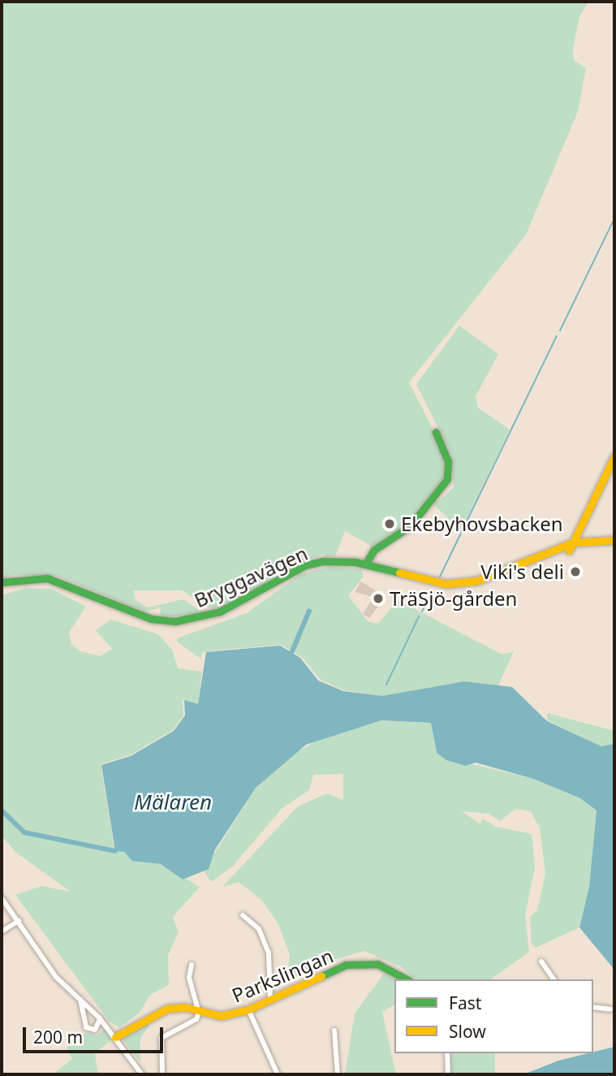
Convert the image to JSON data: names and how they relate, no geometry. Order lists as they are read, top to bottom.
{
  "streets": {
    "main road": ["Bryggavägen", "Parkslingan"]
  },
  "water": ["Mälaren"],
  "places": ["Ekebyhovsbacken", "Viki's deli", "TräSjö-gården"],
  "legend": ["Fast", "Slow"],
  "scale_bar": "200 m"
}
